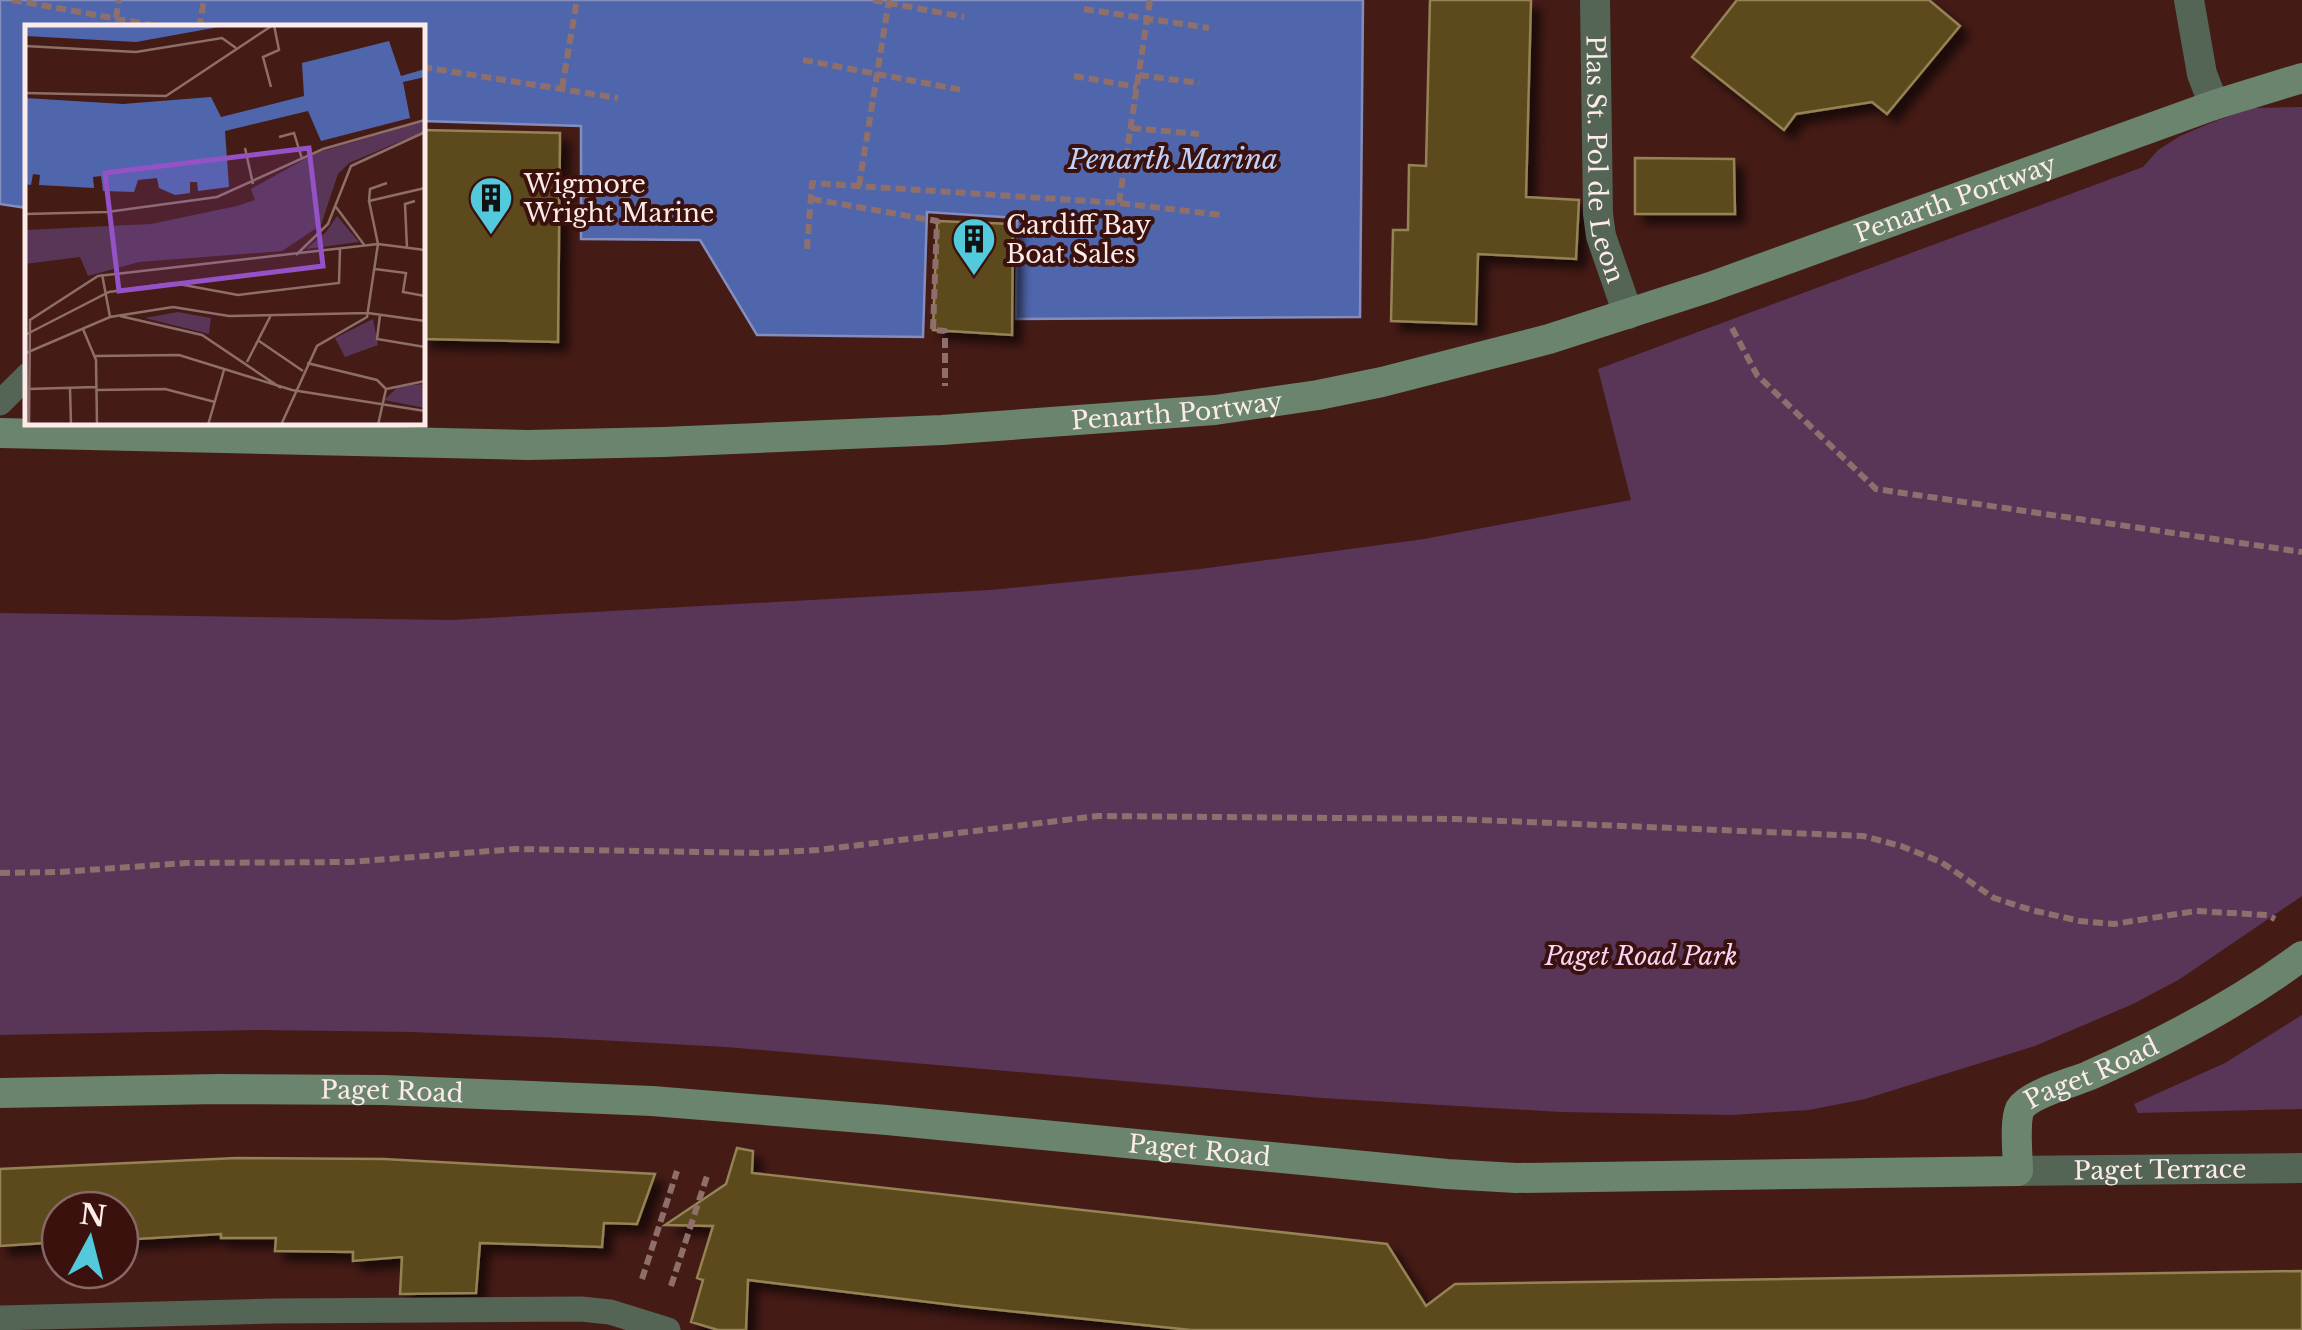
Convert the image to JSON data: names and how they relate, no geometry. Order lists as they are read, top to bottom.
{
  "streets": {
    "street": [
      "Plas St. Pol de Leon",
      "Penarth Portway",
      "Paget Road",
      "Paget Terrace"
    ]
  },
  "crossings": [
    ["Plas St. Pol de Leon", "Penarth Portway"],
    ["Paget Road", "Paget Terrace"]
  ],
  "water": ["Penarth Marina"],
  "parks": ["Paget Road Park"],
  "places": {
    "building": ["Wigmore Wright Marine", "Cardiff Bay Boat Sales"]
  },
  "north": "top"
}
